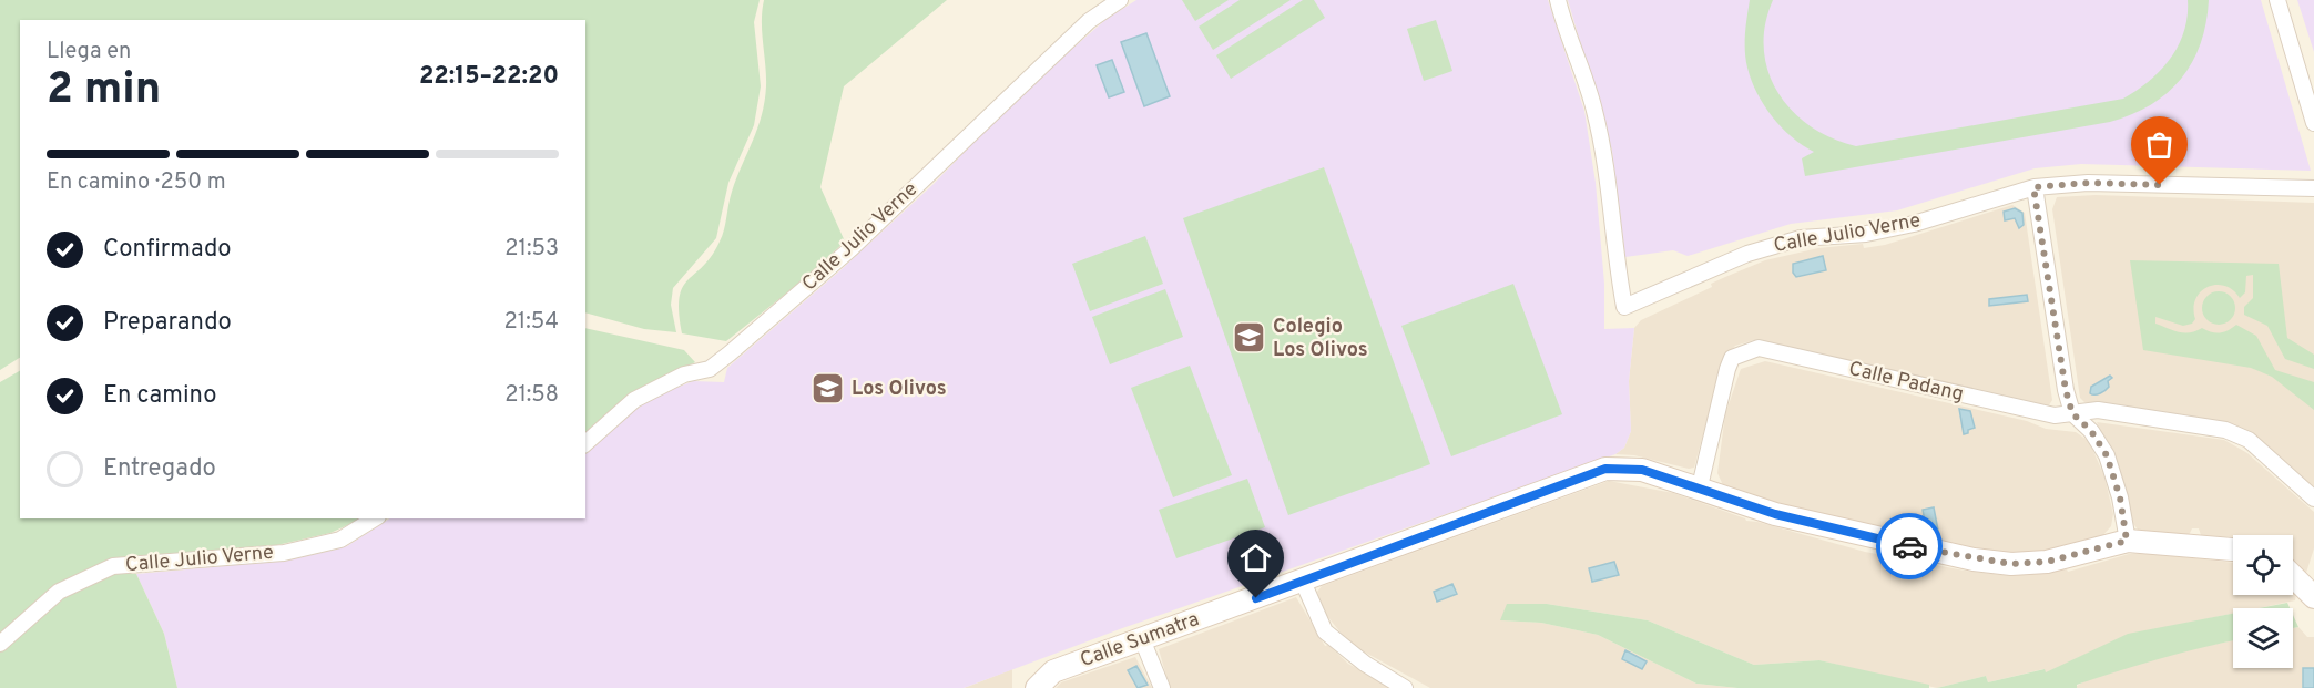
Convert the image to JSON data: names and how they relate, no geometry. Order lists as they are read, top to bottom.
{
  "streets": {
    "street": ["Calle Julio Verne", "Calle Padang", "Calle Sumatra"]
  },
  "crossings": [
    ["Calle Padang", "Calle Sumatra"]
  ],
  "places": {
    "school or university": ["Colegio Los Olivos", "Los Olivos"]
  },
  "page": {
    "heading": ["2 min", "Llega en", "22:15–22:20"],
    "bar": "En camino · 250 m",
    "list": [
      ["Confirmado", "21:53"],
      ["Preparando", "21:54"],
      ["En camino", "21:58"],
      "Entregado"
    ]
  }
}
